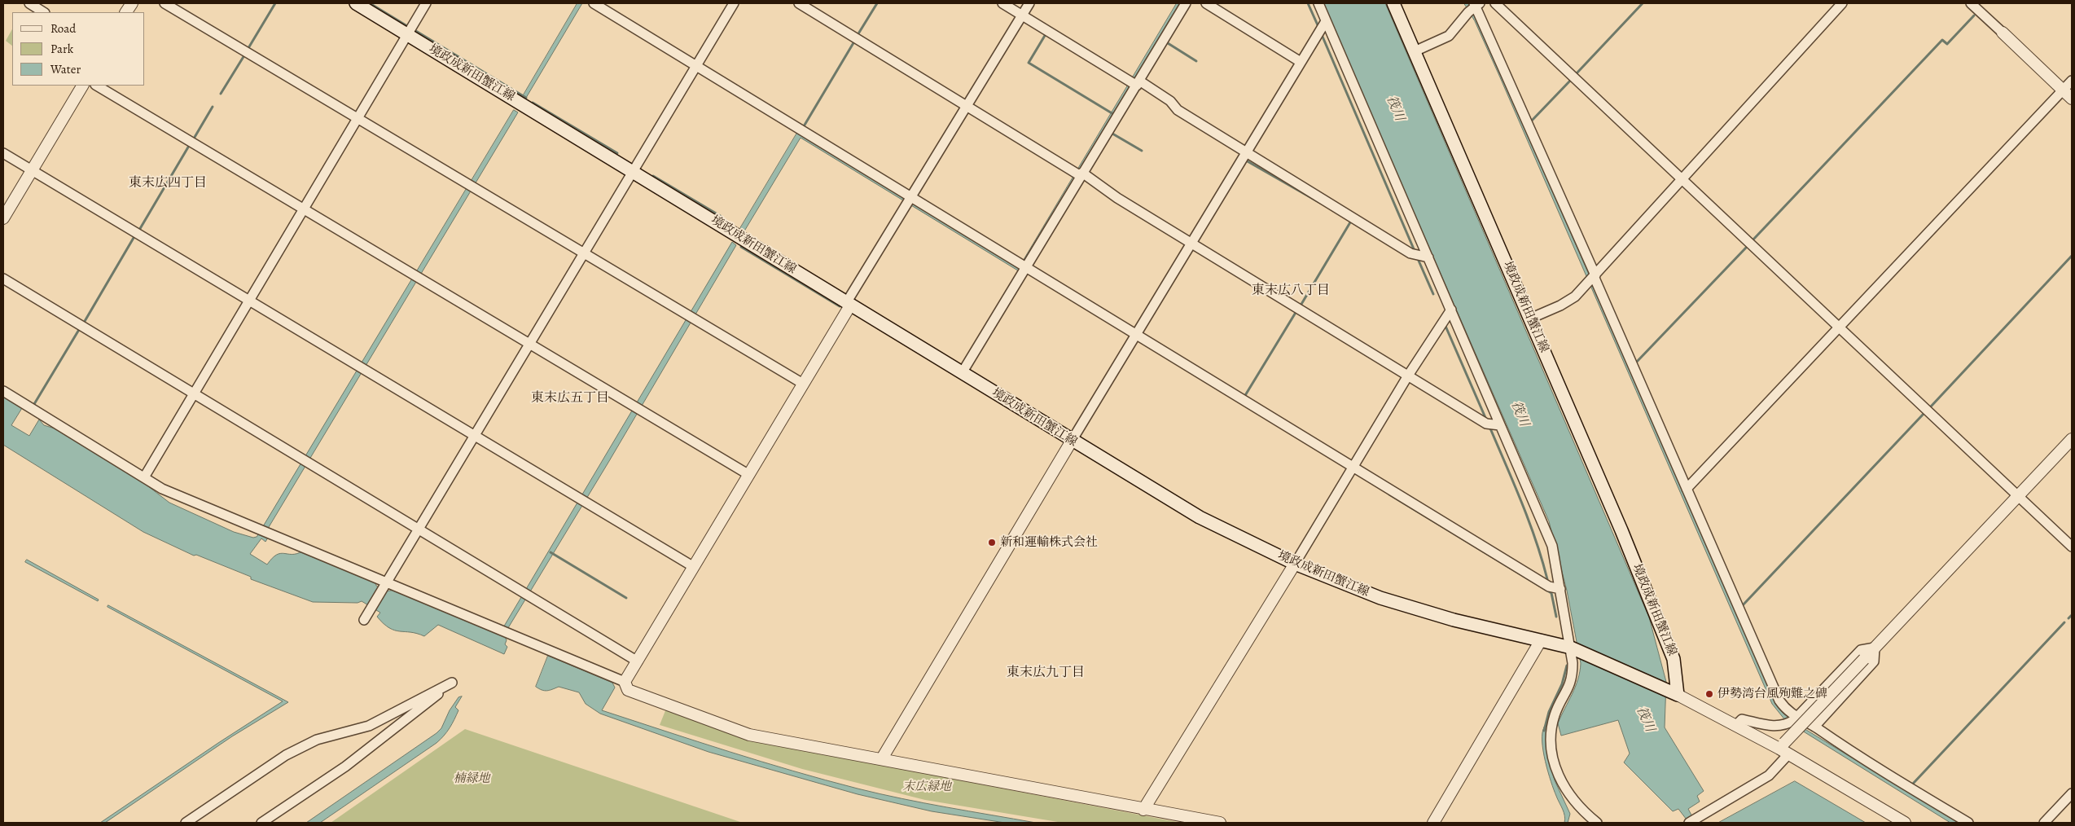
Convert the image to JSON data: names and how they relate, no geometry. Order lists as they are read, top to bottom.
{
  "streets": {
    "main road": ["境政成新田蟹江線"]
  },
  "districts": [
    "東末広四丁目",
    "東末広八丁目",
    "東末広五丁目",
    "東末広九丁目"
  ],
  "water": ["筏川"],
  "parks": ["楠緑地", "末広緑地"],
  "places": ["新和運輸株式会社", "伊勢湾台風殉難之碑"],
  "legend": ["Road", "Park", "Water"]
}
